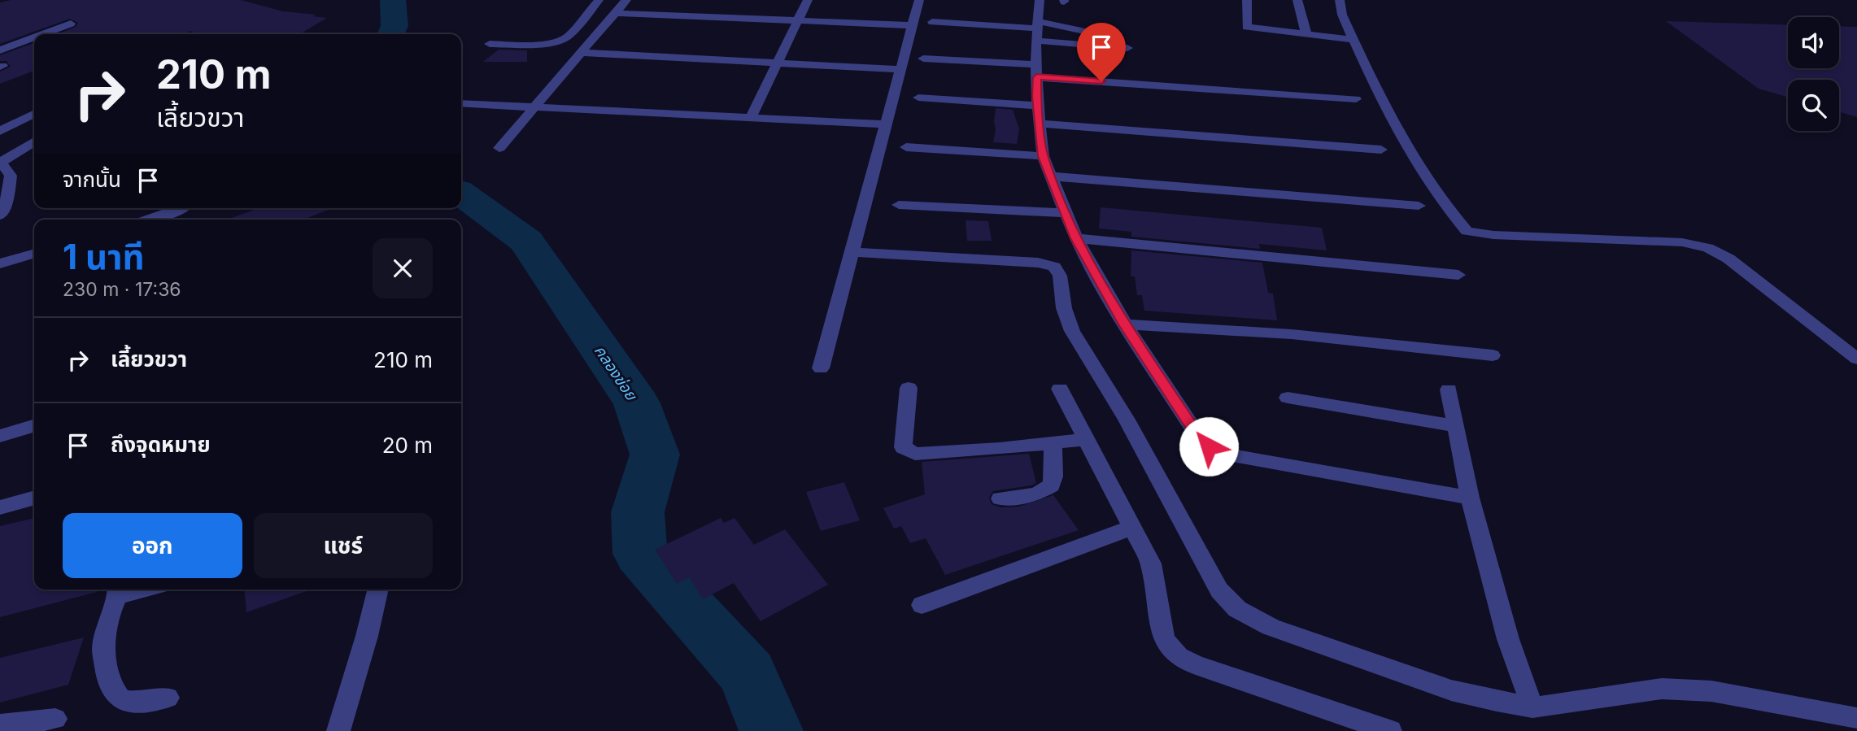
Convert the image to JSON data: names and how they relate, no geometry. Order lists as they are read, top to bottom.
{
  "water": ["คลองข่อย"],
  "page": {
    "turn": ["210 m", "เลี้ยวขวา"],
    "then": "จากนั้น",
    "heading": ["1 นาที", "230 m · 17:36"],
    "list": [
      {
        "name": "เลี้ยวขวา",
        "value": "210 m"
      },
      {
        "name": "ถึงจุดหมาย",
        "value": "20 m"
      }
    ],
    "buttons": ["ออก", "แชร์"]
  }
}
